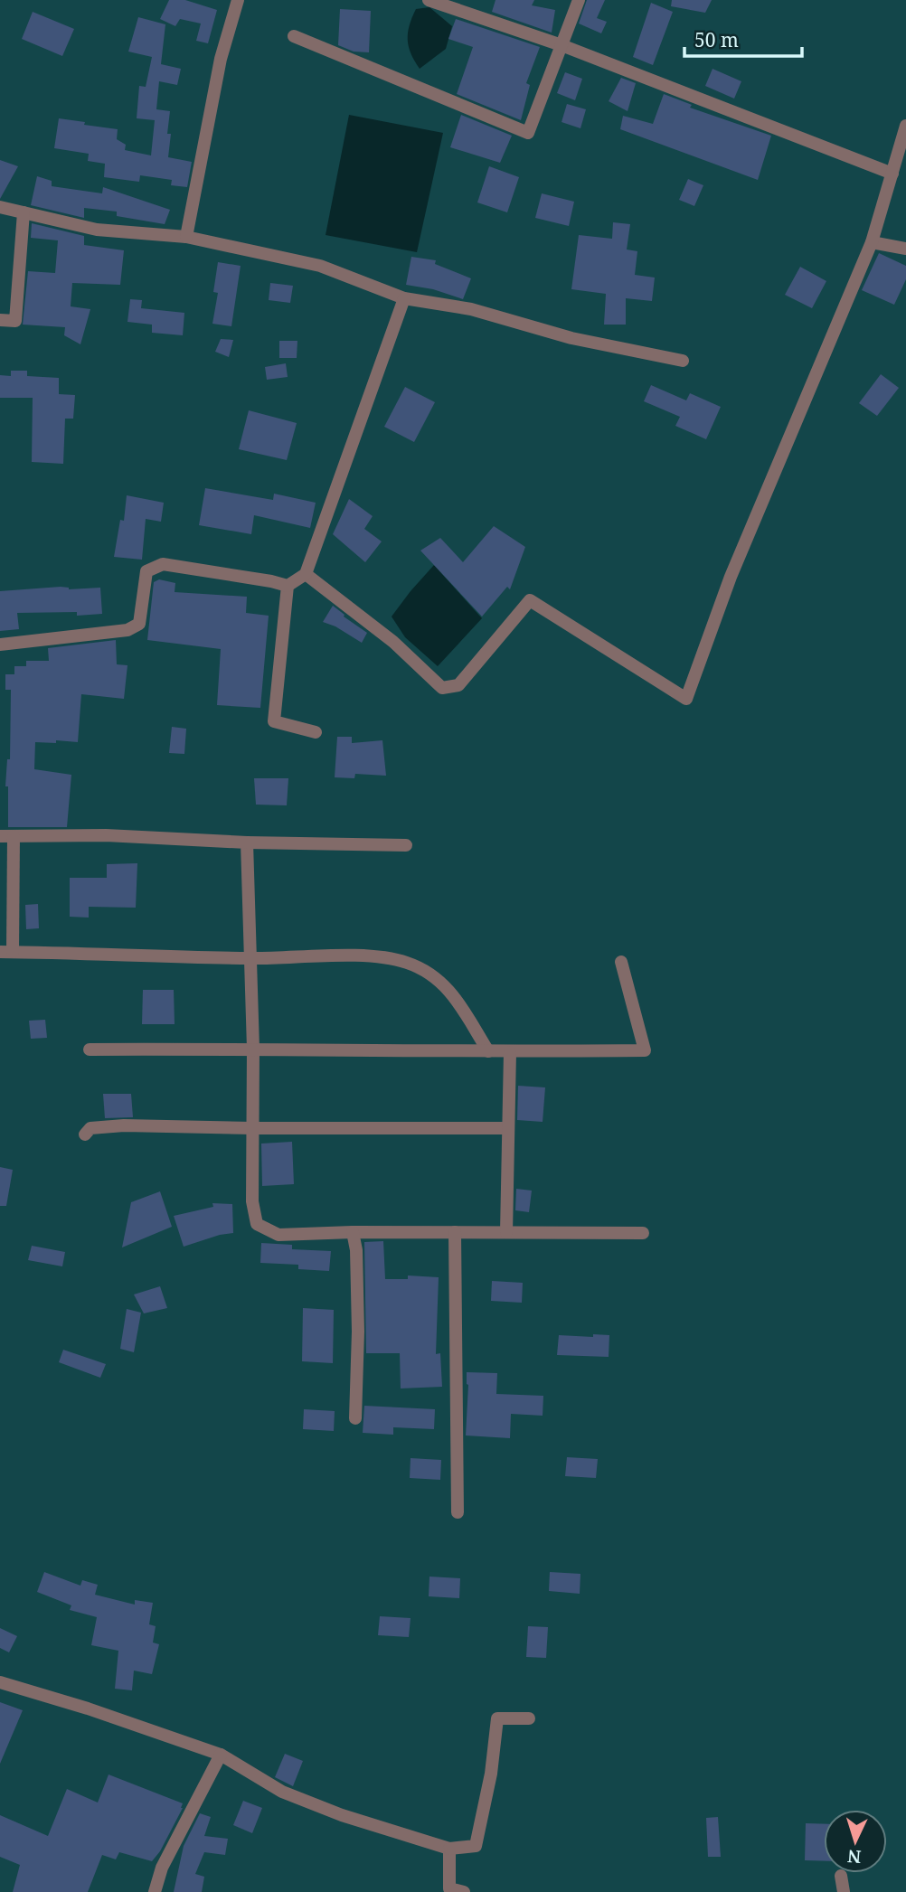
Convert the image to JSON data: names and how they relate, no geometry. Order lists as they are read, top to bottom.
{
  "scale_bar": "50 m",
  "north": "bottom"
}
